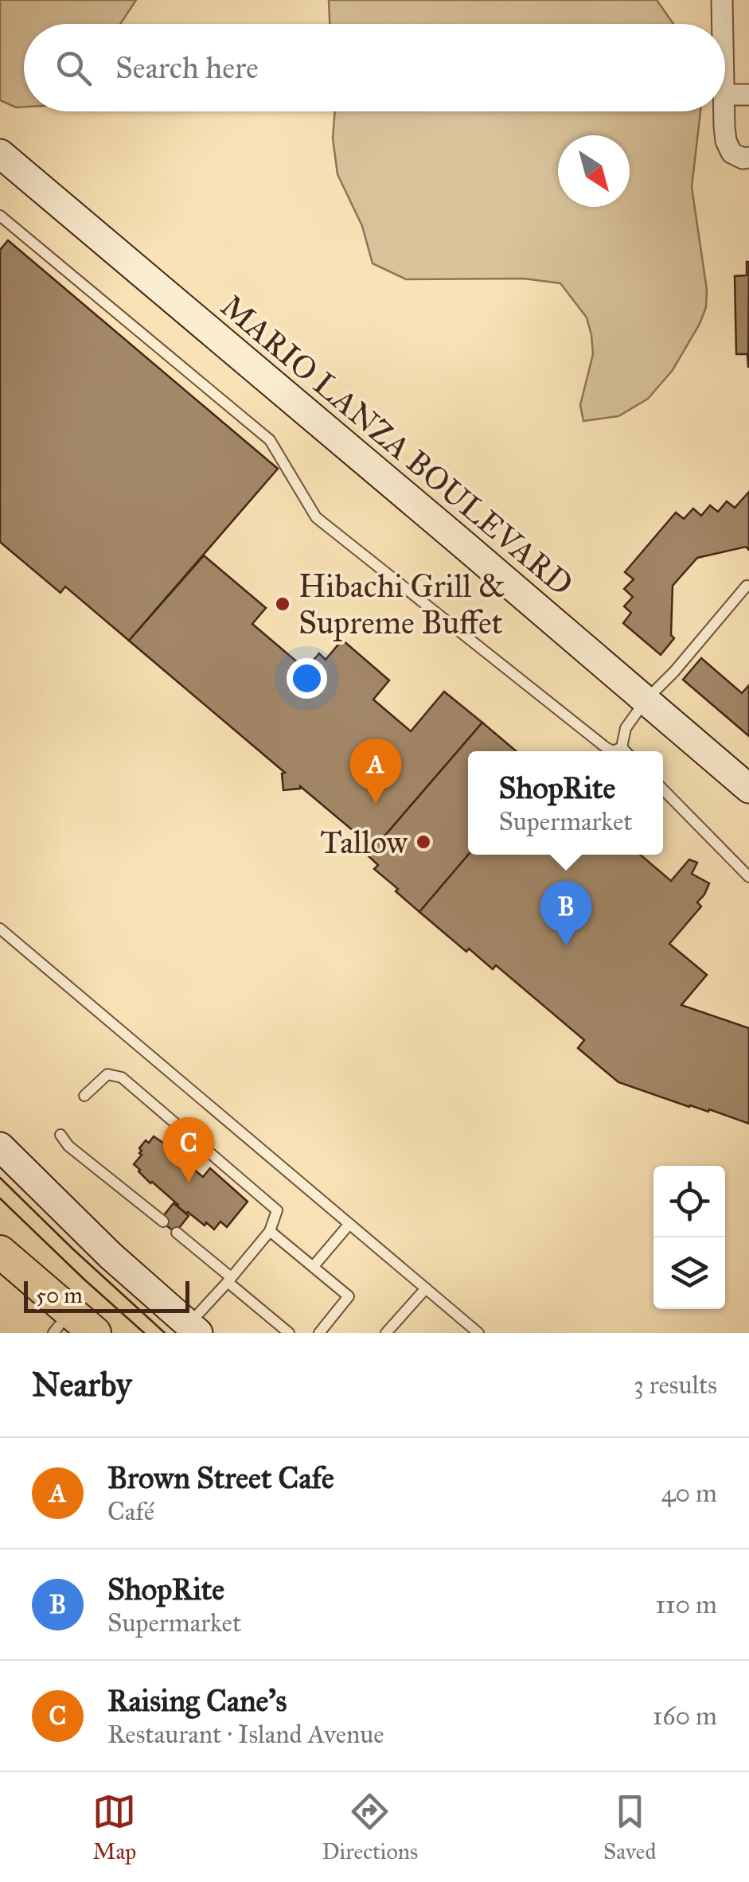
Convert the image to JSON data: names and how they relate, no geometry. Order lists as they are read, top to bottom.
{
  "streets": {
    "street": ["MARIO LANZA BOULEVARD"]
  },
  "places": ["Hibachi Grill & Supreme Buffet", "Tallow"],
  "scale_bar": "50 m",
  "north": "bottom right",
  "page": {
    "search": "Search here",
    "pins": ["A", "B", "C"],
    "popup": ["ShopRite", "Supermarket"],
    "scale": "50 m",
    "heading": ["Nearby", "3 results"],
    "list": [
      {
        "mark": "A",
        "name": "Brown Street Cafe",
        "note": "Café",
        "value": "40 m"
      },
      {
        "mark": "B",
        "name": "ShopRite",
        "note": "Supermarket",
        "value": "110 m"
      },
      {
        "mark": "C",
        "name": "Raising Cane's",
        "note": "Restaurant · Island Avenue",
        "value": "160 m"
      }
    ],
    "nav": ["Map", "Directions", "Saved"]
  }
}
